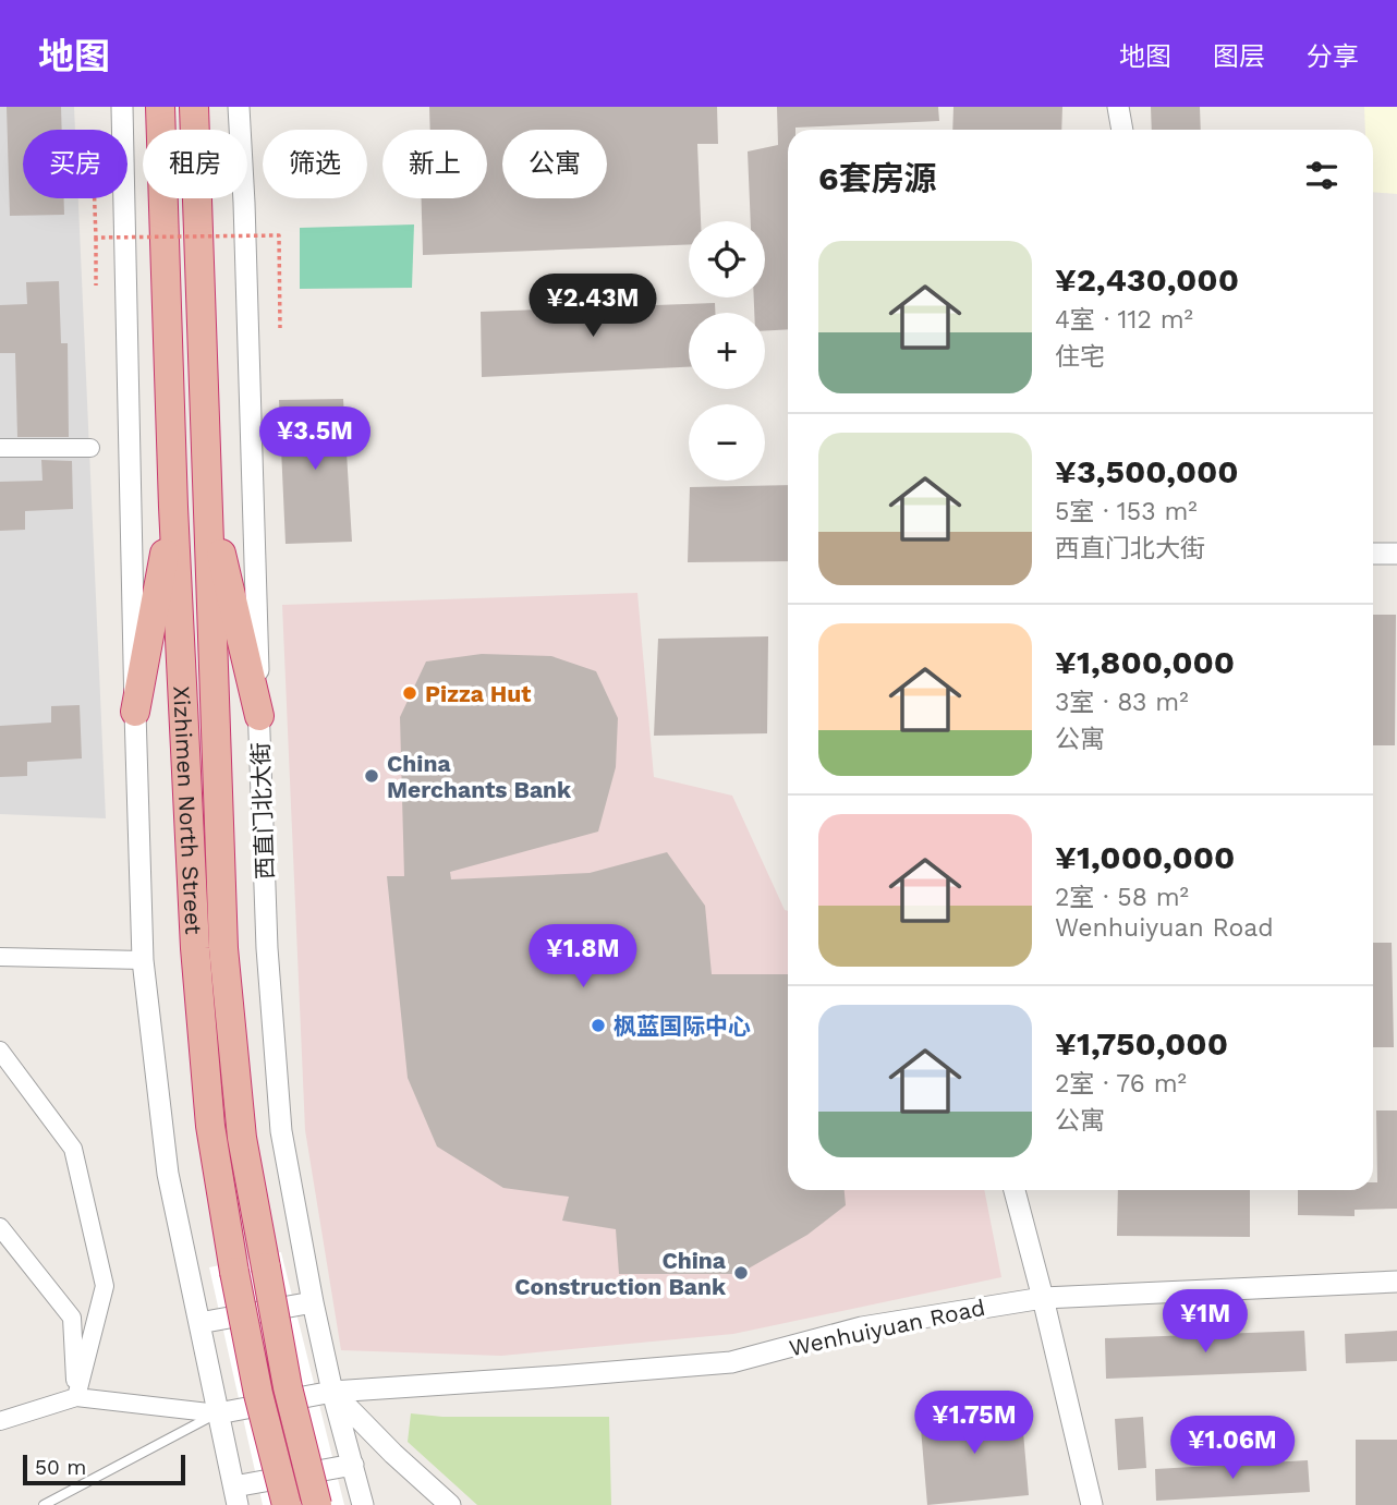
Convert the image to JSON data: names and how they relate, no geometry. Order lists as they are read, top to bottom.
{
  "streets": {
    "highway": ["Xizhimen North Street"],
    "street": ["西直门北大街", "Wenhuiyuan Road"]
  },
  "crossings": [
    ["西直门北大街", "Wenhuiyuan Road"]
  ],
  "places": [
    "Pizza Hut",
    "China Merchants Bank",
    "枫蓝国际中心",
    "China Construction Bank"
  ],
  "scale_bar": "50 m",
  "page": {
    "header": "地图",
    "nav": ["地图", "图层", "分享"],
    "chip": [
      "买房",
      "租房",
      "筛选",
      "新上",
      "公寓"
    ],
    "heading": "6套房源",
    "map_buttons": ["+", "−"],
    "list": [
      {
        "name": "¥2,430,000",
        "note": "4室 · 112 m² · 住宅"
      },
      {
        "name": "¥3,500,000",
        "note": "5室 · 153 m² · 西直门北大街"
      },
      {
        "name": "¥1,800,000",
        "note": "3室 · 83 m² · 公寓"
      },
      {
        "name": "¥1,000,000",
        "note": "2室 · 58 m² · Wenhuiyuan Road"
      },
      {
        "name": "¥1,750,000",
        "note": "2室 · 76 m² · 公寓"
      }
    ],
    "price": [
      "¥2.43M",
      "¥3.5M",
      "¥1.8M",
      "¥1M",
      "¥1.75M",
      "¥1.06M"
    ],
    "scale": "50 m"
  }
}
